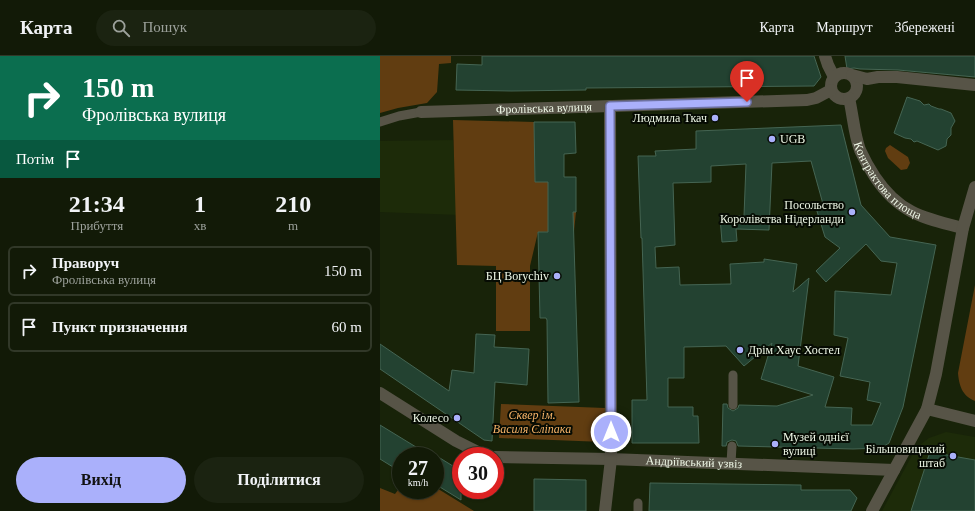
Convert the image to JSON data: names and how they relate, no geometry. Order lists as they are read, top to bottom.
{
  "streets": {
    "street": ["Фролівська вулиця", "Контрактова площа", "Андріївський узвіз"]
  },
  "crossings": [
    ["Фролівська вулиця", "Контрактова площа"]
  ],
  "parks": ["Сквер ім. Василя Сліпака"],
  "places": [
    "Людмила Ткач",
    "UGB",
    "Посольство Королівства Нідерланди",
    "БЦ Borychiv",
    "Дрім Хаус Хостел",
    "Колесо",
    "Музей однієї вулиці",
    "Більшовицький штаб"
  ],
  "page": {
    "header": "Карта",
    "search": "Пошук",
    "nav": ["Карта", "Маршрут", "Збережені"],
    "turn": ["150 m", "Фролівська вулиця"],
    "then": "Потім",
    "eta": [
      "21:34",
      "Прибуття",
      "1",
      "хв",
      "210",
      "m"
    ],
    "list": [
      {
        "name": "Праворуч",
        "note": "Фролівська вулиця",
        "value": "150 m"
      },
      {
        "name": "Пункт призначення",
        "value": "60 m"
      }
    ],
    "speed": "27 km/h",
    "limit": "30",
    "buttons": ["Вихід", "Поділитися"]
  }
}
